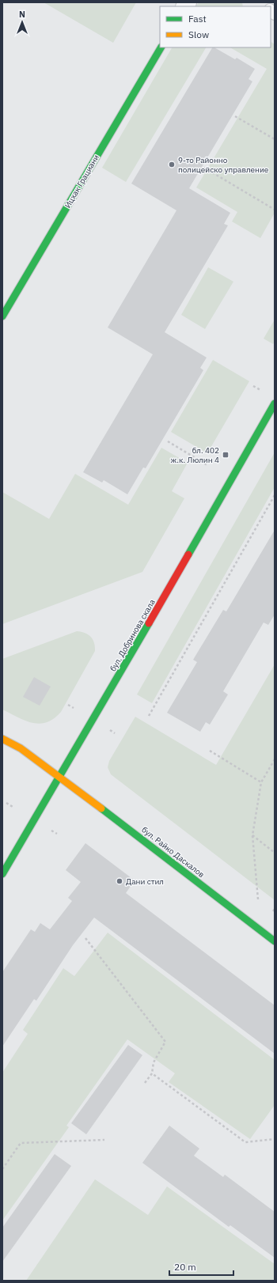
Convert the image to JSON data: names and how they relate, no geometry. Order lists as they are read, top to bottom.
{
  "streets": {
    "street": ["Ицхак Грациани", "бул. Добринова скала", "бул. Райко Даскалов"]
  },
  "crossings": [
    ["бул. Добринова скала", "бул. Райко Даскалов"]
  ],
  "places": {
    "other": ["9-то Районно полицейско управление", "Дани стил"],
    "transit": ["бл. 402 ж.к. Люлин 4"]
  },
  "legend": ["Fast", "Slow"],
  "scale_bar": "20 m",
  "north": "top"
}
